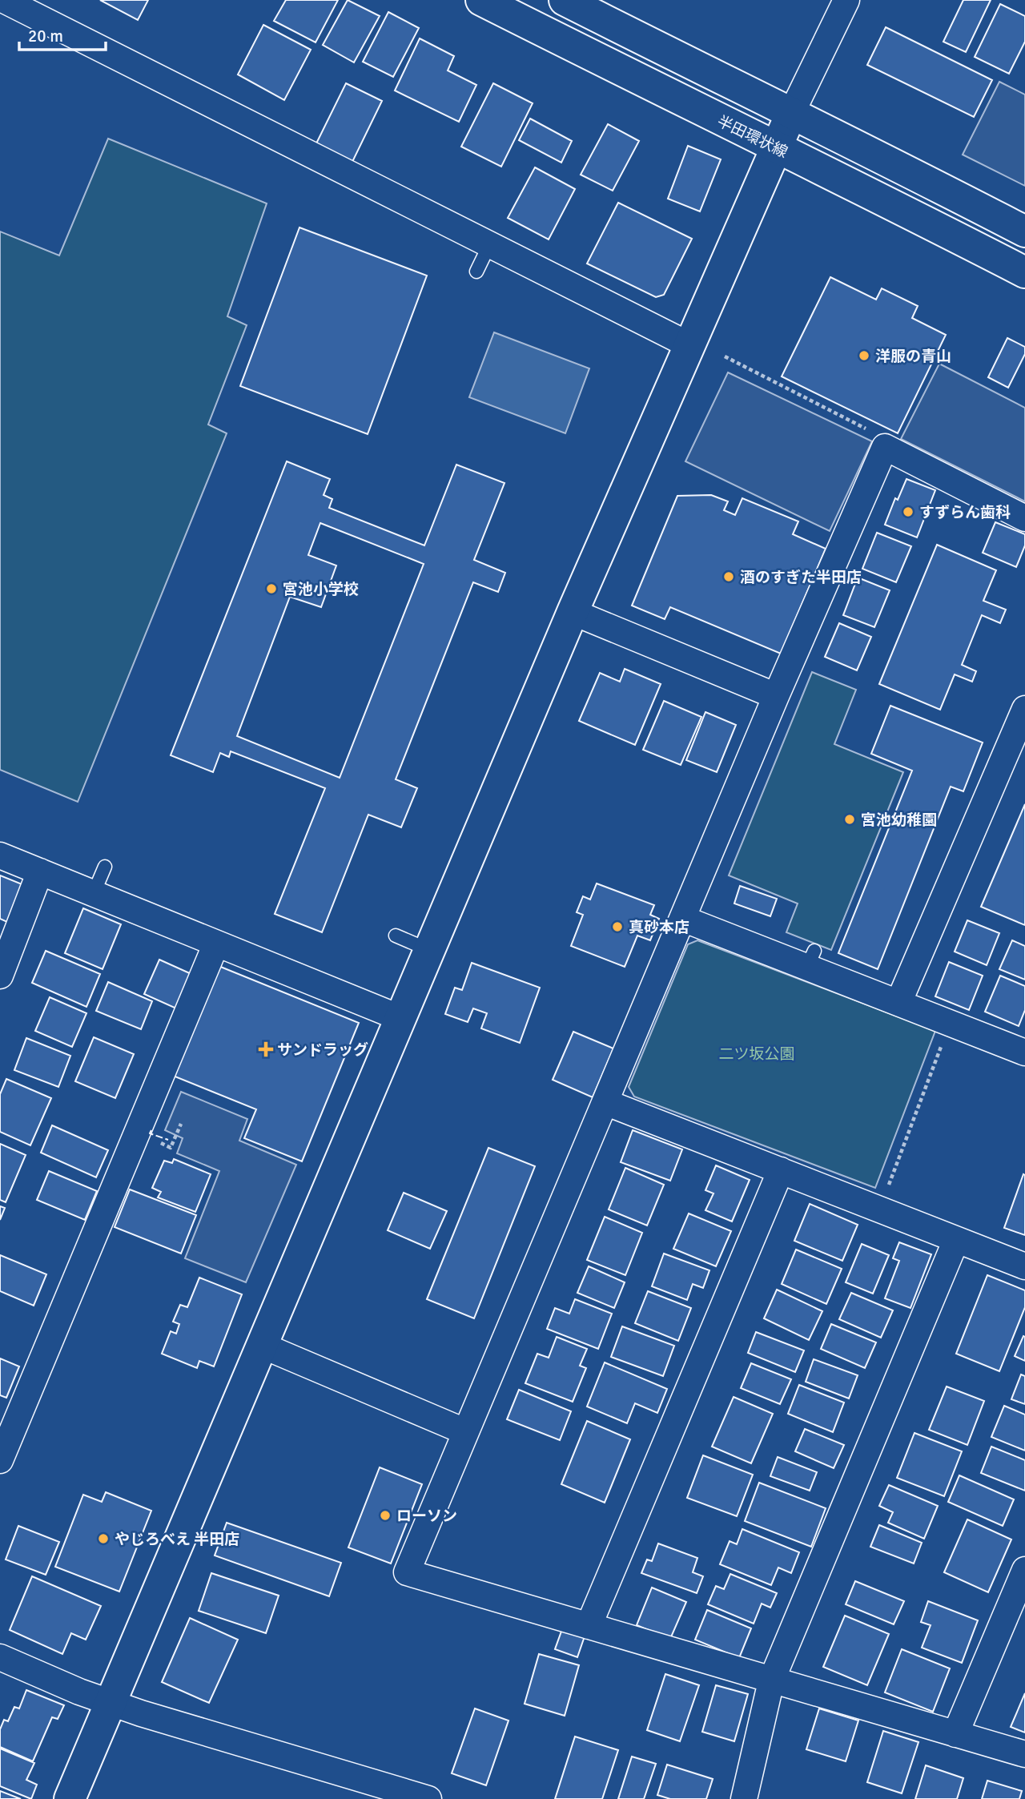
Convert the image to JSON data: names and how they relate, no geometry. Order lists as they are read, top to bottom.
{
  "streets": {
    "street": ["半田環状線"]
  },
  "parks": ["二ツ坂公園"],
  "places": {
    "other": [
      "洋服の青山",
      "すずらん歯科",
      "酒のすぎた半田店",
      "宮池小学校",
      "宮池幼稚園",
      "真砂本店",
      "ローソン",
      "やじろべえ 半田店"
    ],
    "health": ["サンドラッグ"]
  },
  "scale_bar": "20 m"
}
